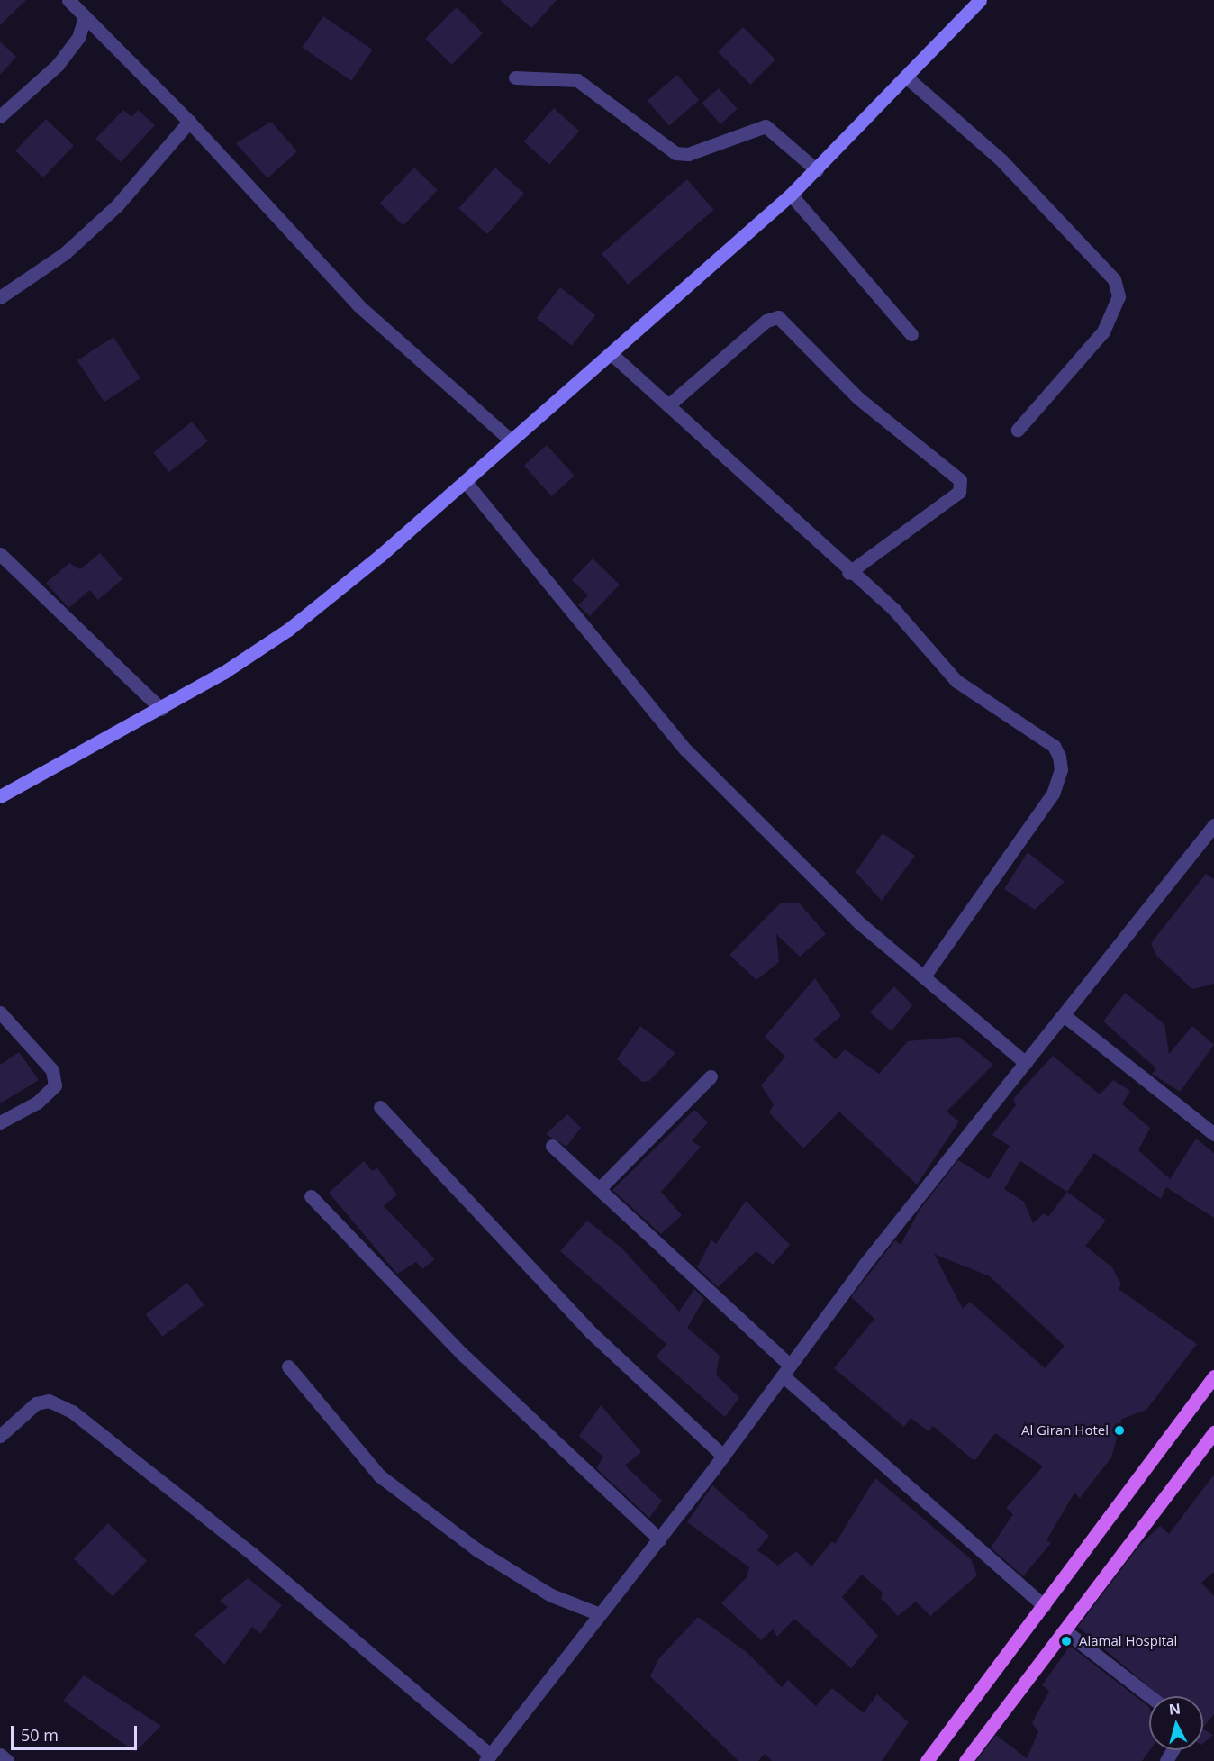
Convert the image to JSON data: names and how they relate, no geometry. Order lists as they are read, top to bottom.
{
  "places": ["Al Giran Hotel", "Alamal Hospital"],
  "scale_bar": "50 m",
  "north": "top"
}
